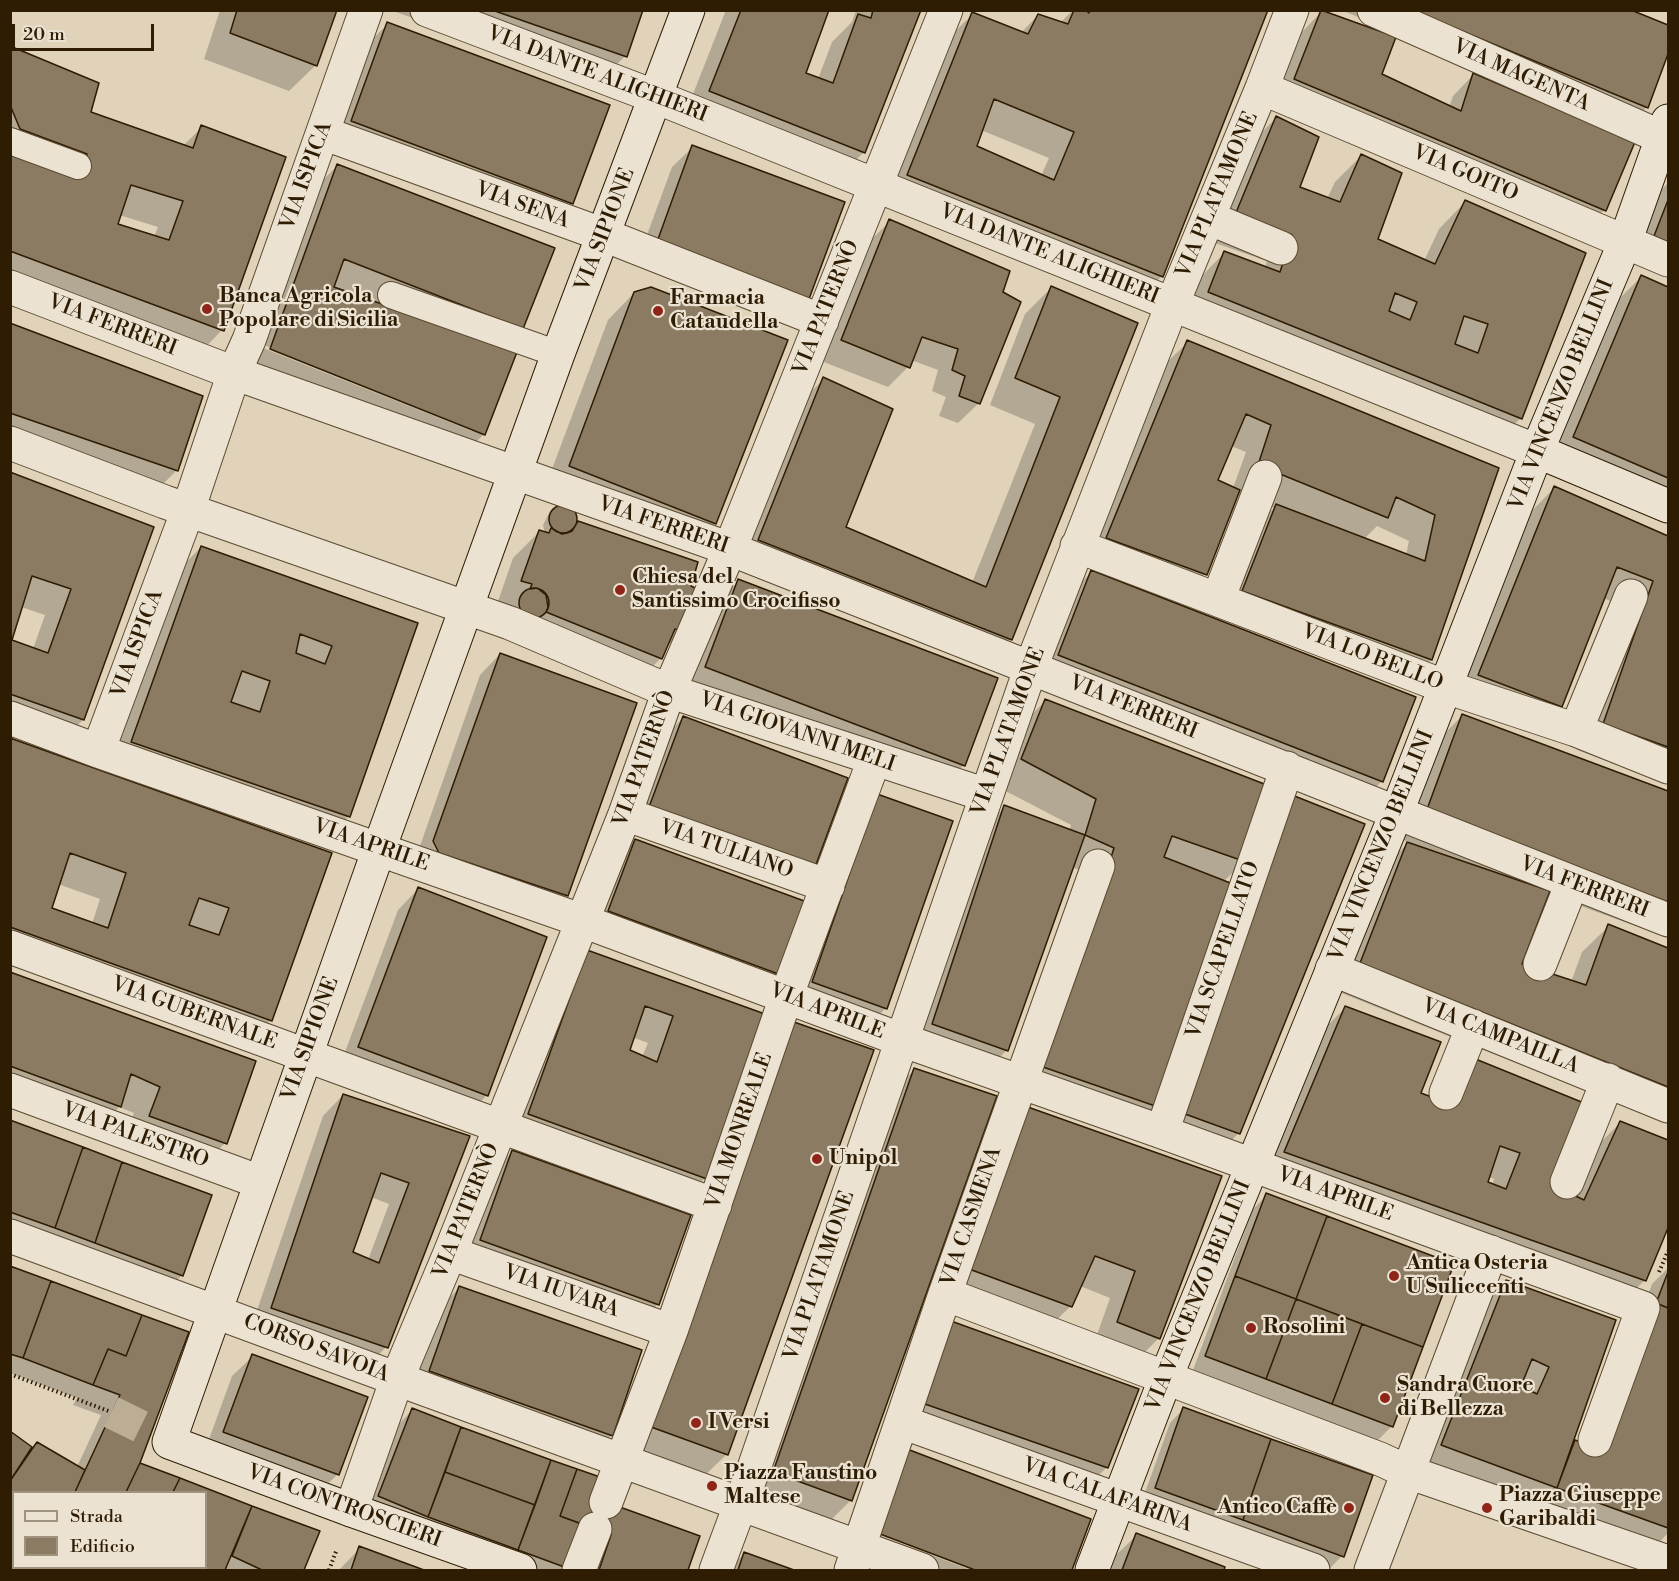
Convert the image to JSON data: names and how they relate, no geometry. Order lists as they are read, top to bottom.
{
  "streets": {
    "street": [
      "VIA DANTE ALIGHIERI",
      "VIA MAGENTA",
      "VIA GOITO",
      "VIA ISPICA",
      "VIA PLATAMONE",
      "VIA SENA",
      "VIA SIPIONE",
      "VIA PATERNÒ",
      "VIA FERRERI",
      "VIA VINCENZO BELLINI",
      "VIA LO BELLO",
      "VIA GIOVANNI MELI",
      "VIA APRILE",
      "VIA TULIANO",
      "VIA SCAPELLATO",
      "VIA GUBERNALE",
      "VIA CAMPAILLA",
      "VIA MONREALE",
      "VIA PALESTRO",
      "VIA CASMENA",
      "VIA IUVARA",
      "CORSO SAVOIA",
      "VIA CALAFARINA",
      "VIA CONTROSCIERI"
    ]
  },
  "crossings": [
    ["VIA DANTE ALIGHIERI", "VIA PLATAMONE"],
    ["VIA DANTE ALIGHIERI", "VIA SIPIONE"],
    ["VIA DANTE ALIGHIERI", "VIA PATERNÒ"],
    ["VIA DANTE ALIGHIERI", "VIA VINCENZO BELLINI"],
    ["VIA MAGENTA", "VIA VINCENZO BELLINI"],
    ["VIA GOITO", "VIA PLATAMONE"],
    ["VIA GOITO", "VIA VINCENZO BELLINI"],
    ["VIA ISPICA", "VIA SENA"],
    ["VIA ISPICA", "VIA FERRERI"],
    ["VIA ISPICA", "VIA GIOVANNI MELI"],
    ["VIA ISPICA", "VIA APRILE"],
    ["VIA PLATAMONE", "VIA FERRERI"],
    ["VIA PLATAMONE", "VIA LO BELLO"],
    ["VIA PLATAMONE", "VIA GIOVANNI MELI"],
    ["VIA PLATAMONE", "VIA APRILE"],
    ["VIA PLATAMONE", "CORSO SAVOIA"],
    ["VIA SENA", "VIA SIPIONE"],
    ["VIA SENA", "VIA PATERNÒ"],
    ["VIA SIPIONE", "VIA FERRERI"],
    ["VIA SIPIONE", "VIA GIOVANNI MELI"],
    ["VIA SIPIONE", "VIA APRILE"],
    ["VIA SIPIONE", "VIA GUBERNALE"],
    ["VIA SIPIONE", "VIA PALESTRO"],
    ["VIA SIPIONE", "CORSO SAVOIA"],
    ["VIA SIPIONE", "VIA CONTROSCIERI"],
    ["VIA PATERNÒ", "VIA FERRERI"],
    ["VIA PATERNÒ", "VIA GIOVANNI MELI"],
    ["VIA PATERNÒ", "VIA APRILE"],
    ["VIA PATERNÒ", "VIA TULIANO"],
    ["VIA PATERNÒ", "VIA GUBERNALE"],
    ["VIA PATERNÒ", "VIA IUVARA"],
    ["VIA PATERNÒ", "CORSO SAVOIA"],
    ["VIA PATERNÒ", "VIA CONTROSCIERI"],
    ["VIA FERRERI", "VIA VINCENZO BELLINI"],
    ["VIA FERRERI", "VIA SCAPELLATO"],
    ["VIA VINCENZO BELLINI", "VIA LO BELLO"],
    ["VIA VINCENZO BELLINI", "VIA APRILE"],
    ["VIA VINCENZO BELLINI", "VIA CAMPAILLA"],
    ["VIA VINCENZO BELLINI", "VIA CALAFARINA"],
    ["VIA GIOVANNI MELI", "VIA MONREALE"],
    ["VIA APRILE", "VIA SCAPELLATO"],
    ["VIA APRILE", "VIA MONREALE"],
    ["VIA APRILE", "VIA CASMENA"],
    ["VIA TULIANO", "VIA MONREALE"],
    ["VIA GUBERNALE", "VIA MONREALE"],
    ["VIA MONREALE", "VIA IUVARA"],
    ["VIA MONREALE", "CORSO SAVOIA"],
    ["VIA CASMENA", "CORSO SAVOIA"],
    ["VIA CASMENA", "VIA CALAFARINA"]
  ],
  "places": [
    "Banca Agricola Popolare di Sicilia",
    "Farmacia Cataudella",
    "Chiesa del Santissimo Crocifisso",
    "Unipol",
    "Antica Osteria U Suliccenti",
    "Rosolini",
    "Sandra Cuore di Bellezza",
    "I Versi",
    "Piazza Faustino Maltese",
    "Antico Caffè",
    "Piazza Giuseppe Garibaldi"
  ],
  "legend": ["Strada", "Edificio"],
  "scale_bar": "20 m"
}
